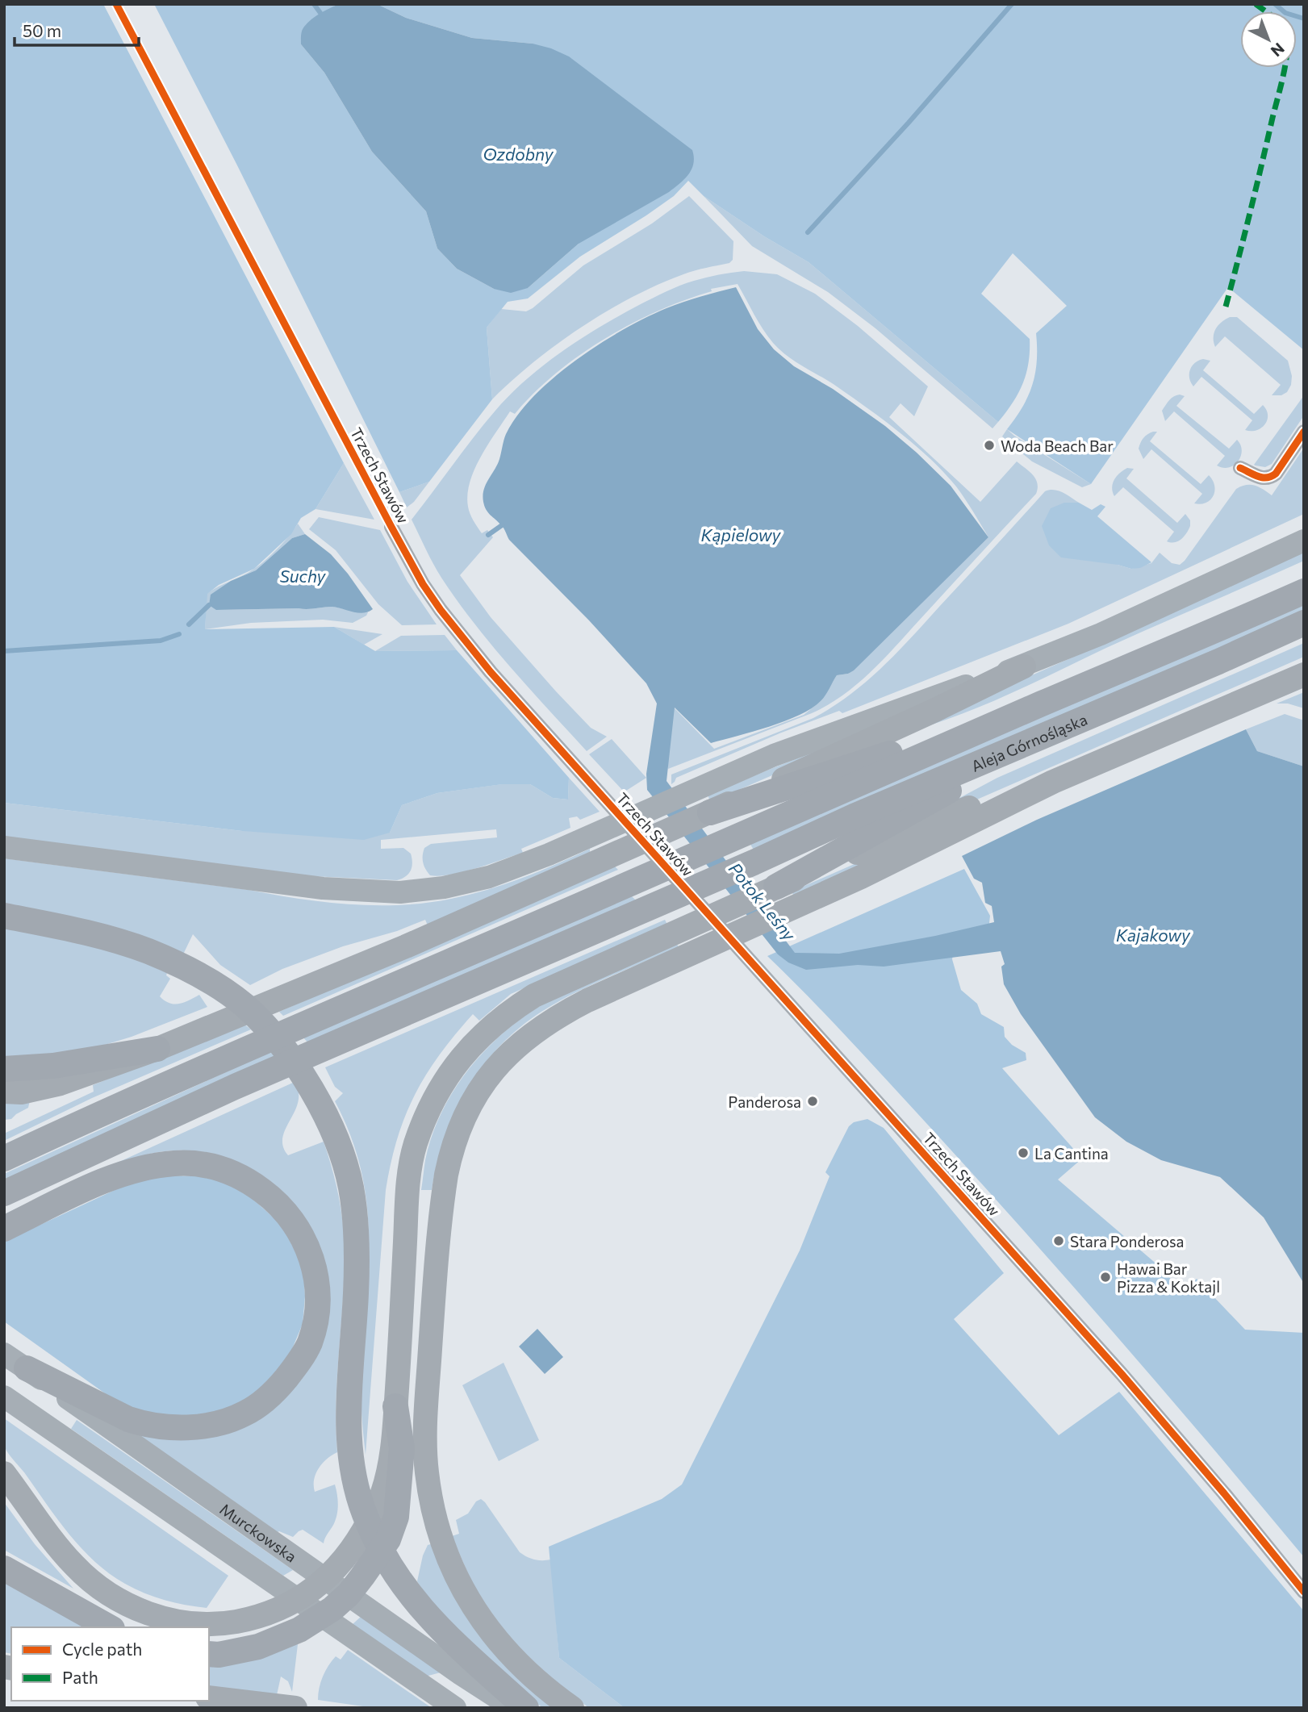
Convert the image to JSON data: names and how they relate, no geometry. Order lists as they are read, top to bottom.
{
  "streets": {
    "highway": ["Aleja Górnośląska"],
    "main road": ["Murckowska"],
    "street": ["Trzech Stawów"]
  },
  "water": [
    "Ozdobny",
    "Kąpielowy",
    "Suchy",
    "Potok Leśny",
    "Kajakowy"
  ],
  "places": [
    "Woda Beach Bar",
    "Panderosa",
    "La Cantina",
    "Stara Ponderosa",
    "Hawai Bar Pizza & Koktajl"
  ],
  "legend": ["Cycle path", "Path"],
  "scale_bar": "50 m",
  "north": "bottom right"
}
